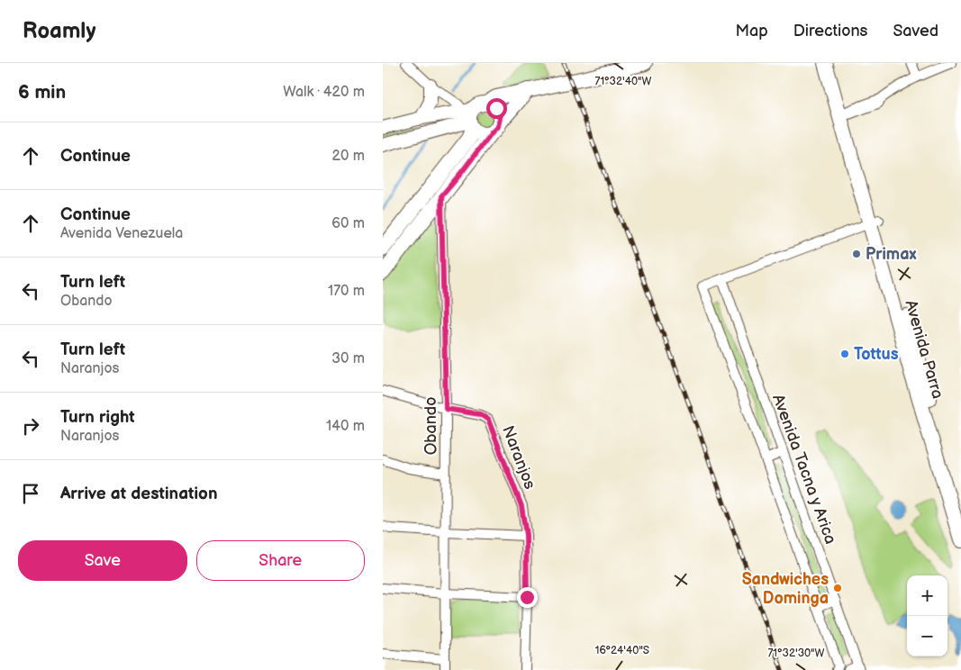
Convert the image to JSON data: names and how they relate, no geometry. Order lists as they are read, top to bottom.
{
  "streets": {
    "main road": ["Avenida Parra"],
    "street": ["Obando", "Naranjos", "Avenida Tacna y Arica"]
  },
  "crossings": [
    ["Obando", "Naranjos"]
  ],
  "places": ["Primax", "Tottus", "Sandwiches Dominga"],
  "page": {
    "header": "Roamly",
    "nav": ["Map", "Directions", "Saved"],
    "heading": ["6 min", "Walk · 420 m"],
    "list": [
      ["Continue", "20 m"],
      ["Continue", "Avenida Venezuela", "60 m"],
      ["Turn left", "Obando", "170 m"],
      ["Turn left", "Naranjos", "30 m"],
      ["Turn right", "Naranjos", "140 m"],
      "Arrive at destination"
    ],
    "buttons": ["Save", "Share"],
    "map_buttons": ["+", "−"]
  },
  "coordinates": ["71°32'40\"W", "16°24'40\"S", "71°32'30\"W"]
}
